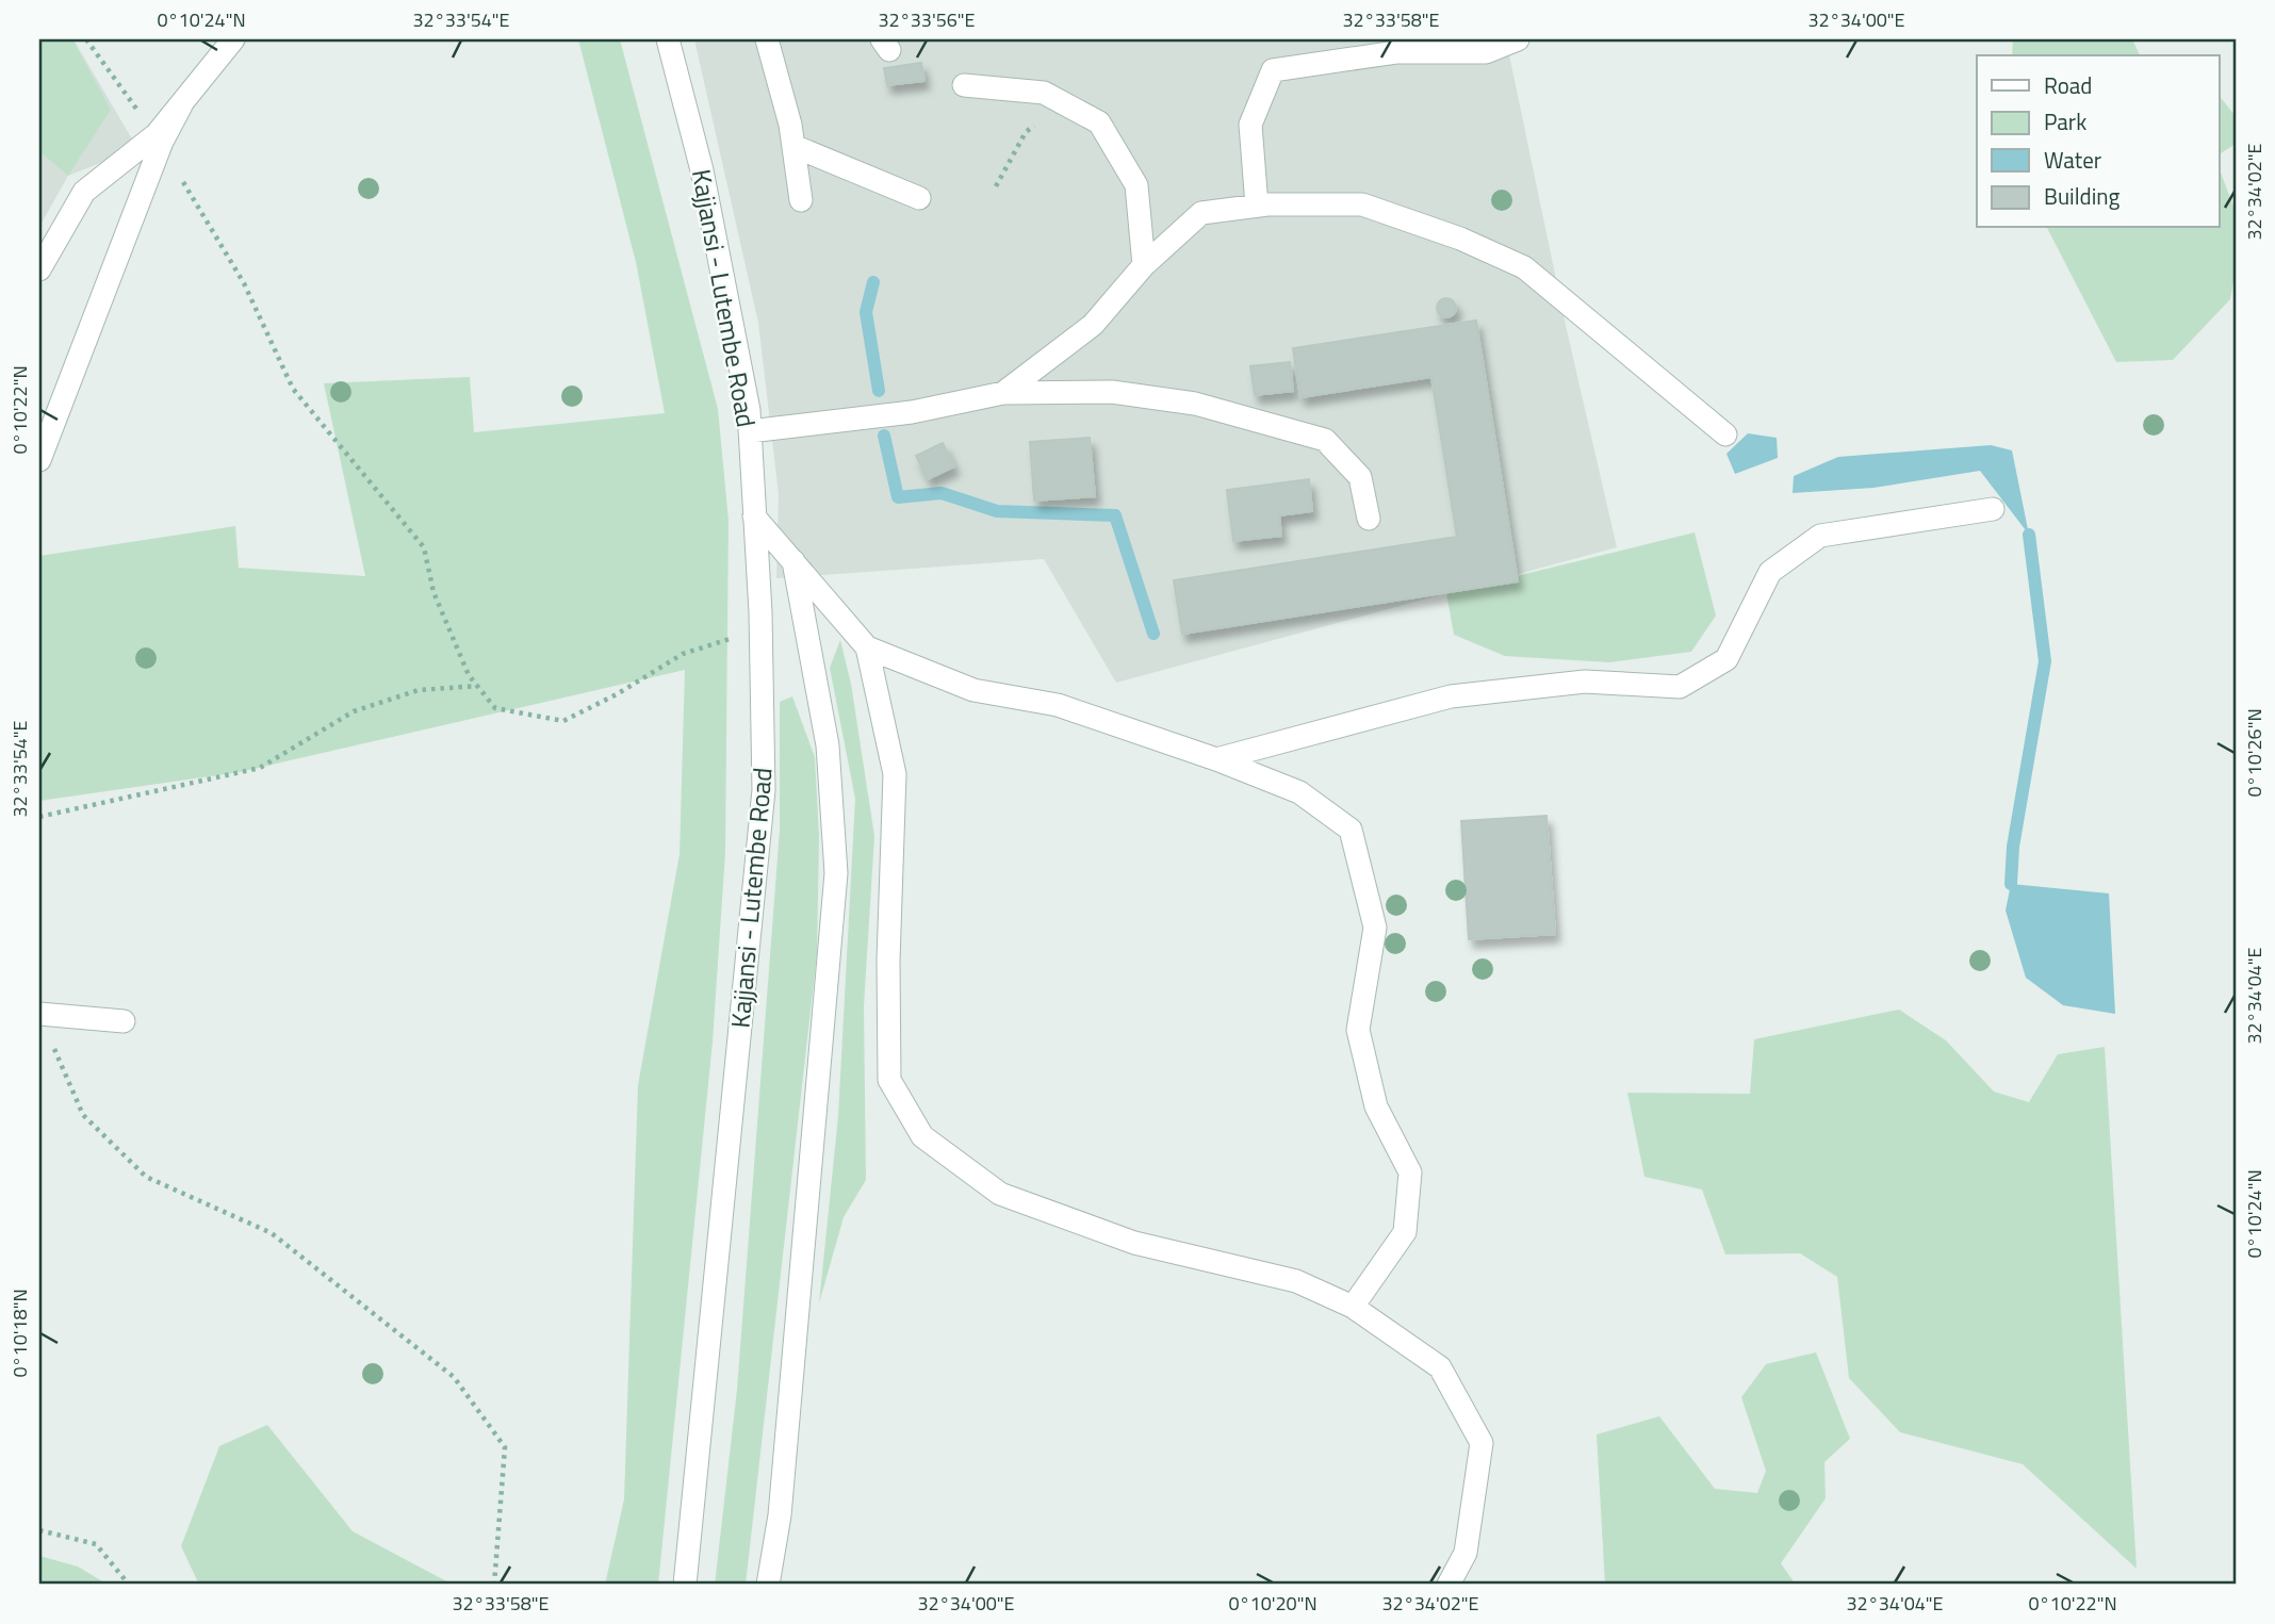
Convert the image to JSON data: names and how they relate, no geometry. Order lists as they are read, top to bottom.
{
  "streets": {
    "street": ["Kajjansi - Lutembe Road"]
  },
  "legend": [
    "Road",
    "Park",
    "Water",
    "Building"
  ],
  "coordinates": [
    "0°10'24\"N",
    "32°33'54\"E",
    "32°33'56\"E",
    "32°33'58\"E",
    "32°34'00\"E",
    "32°34'02\"E",
    "0°10'22\"N",
    "0°10'26\"N",
    "32°34'04\"E",
    "0°10'18\"N",
    "0°10'20\"N"
  ]
}
